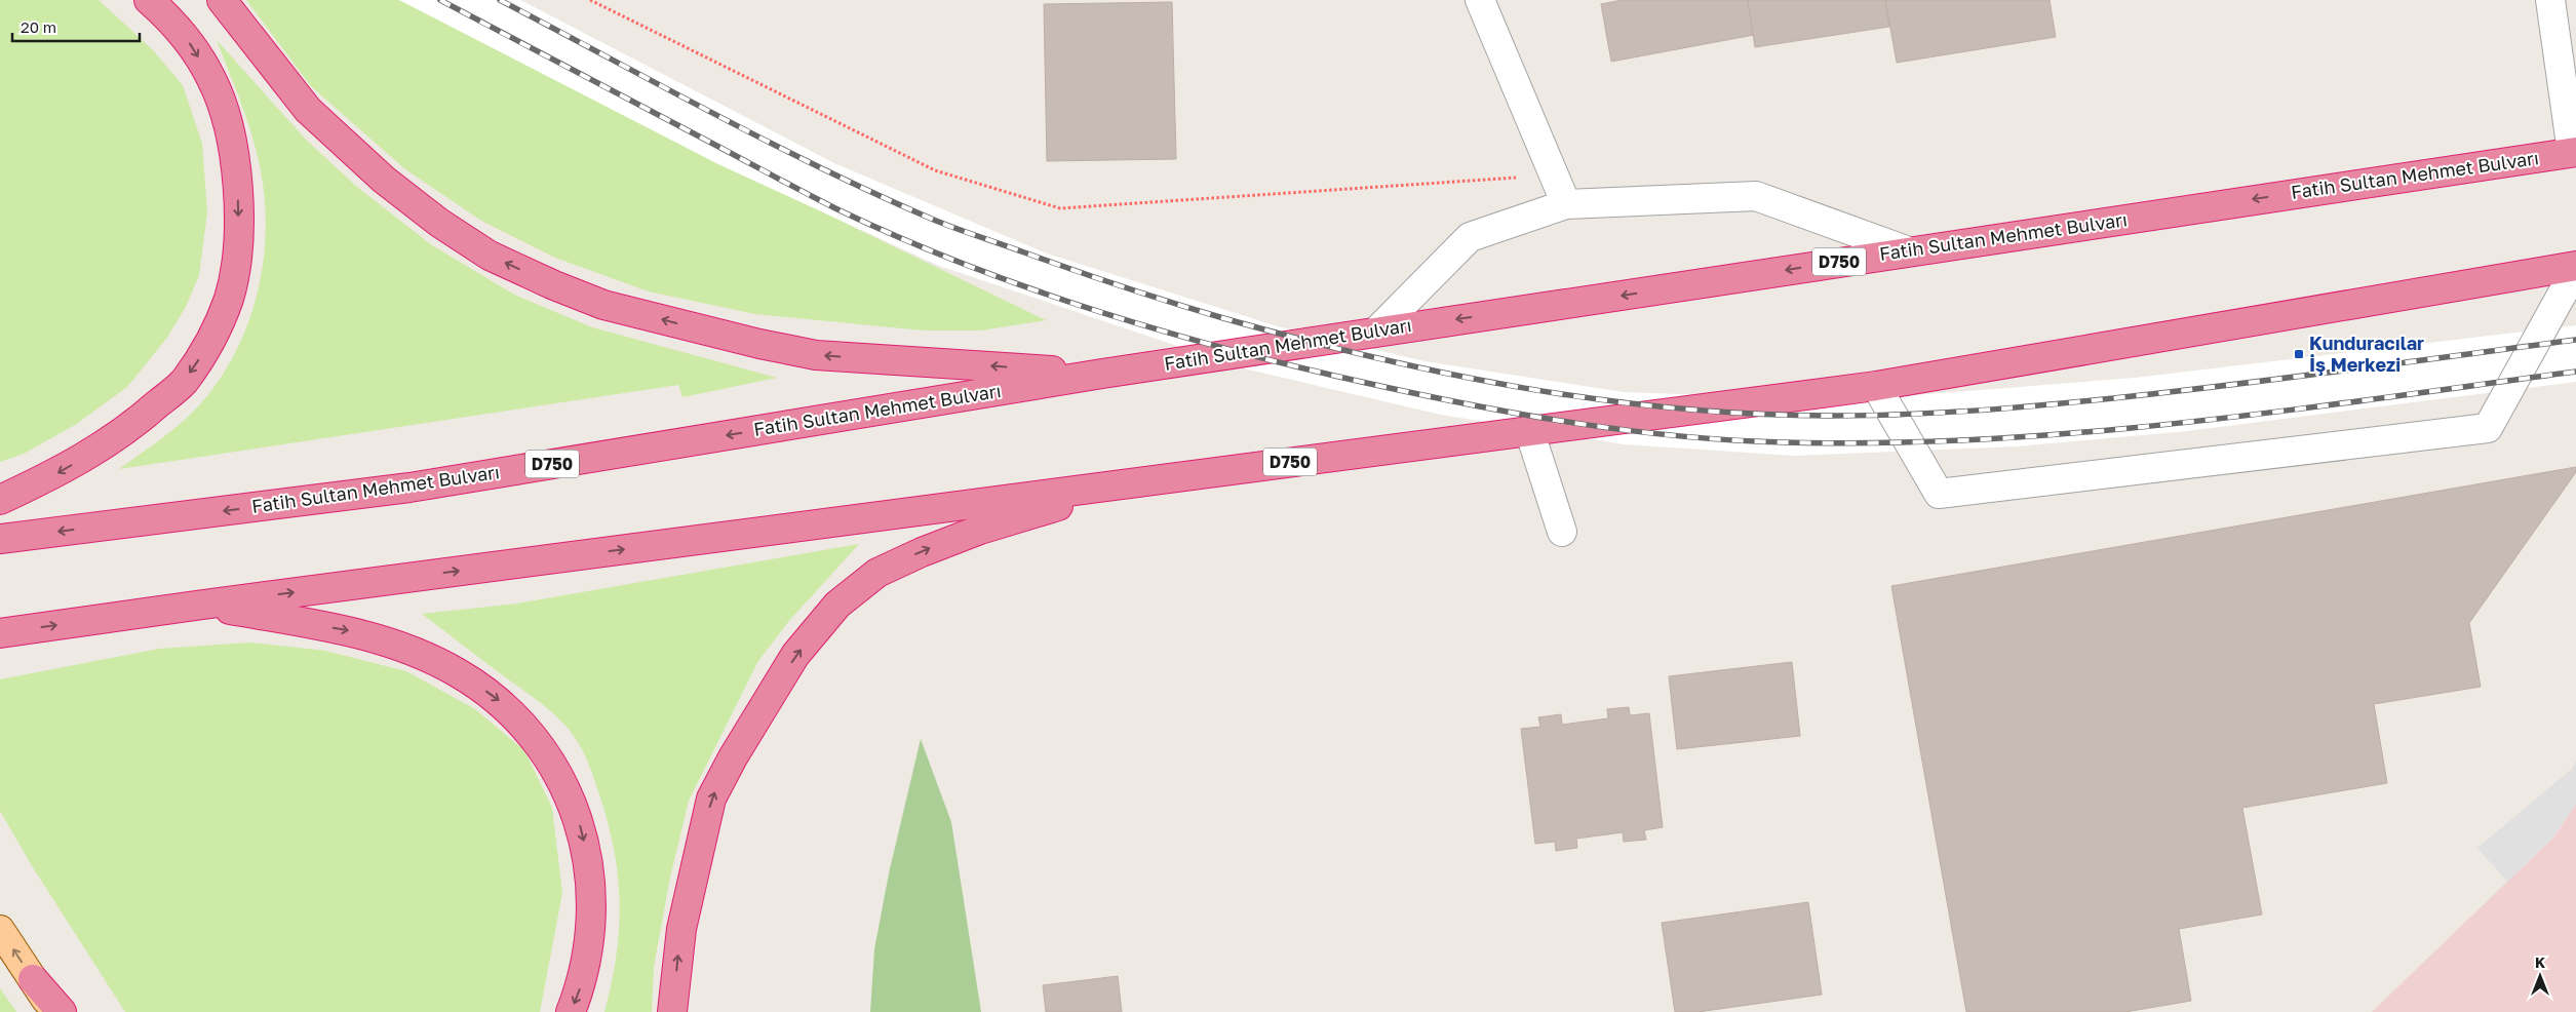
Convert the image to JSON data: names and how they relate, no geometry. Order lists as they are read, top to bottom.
{
  "streets": {
    "highway": ["Fatih Sultan Mehmet Bulvarı", "D750"]
  },
  "places": {
    "transit": ["Kunduracılar İş Merkezi"]
  },
  "scale_bar": "20 m",
  "north": "top"
}
